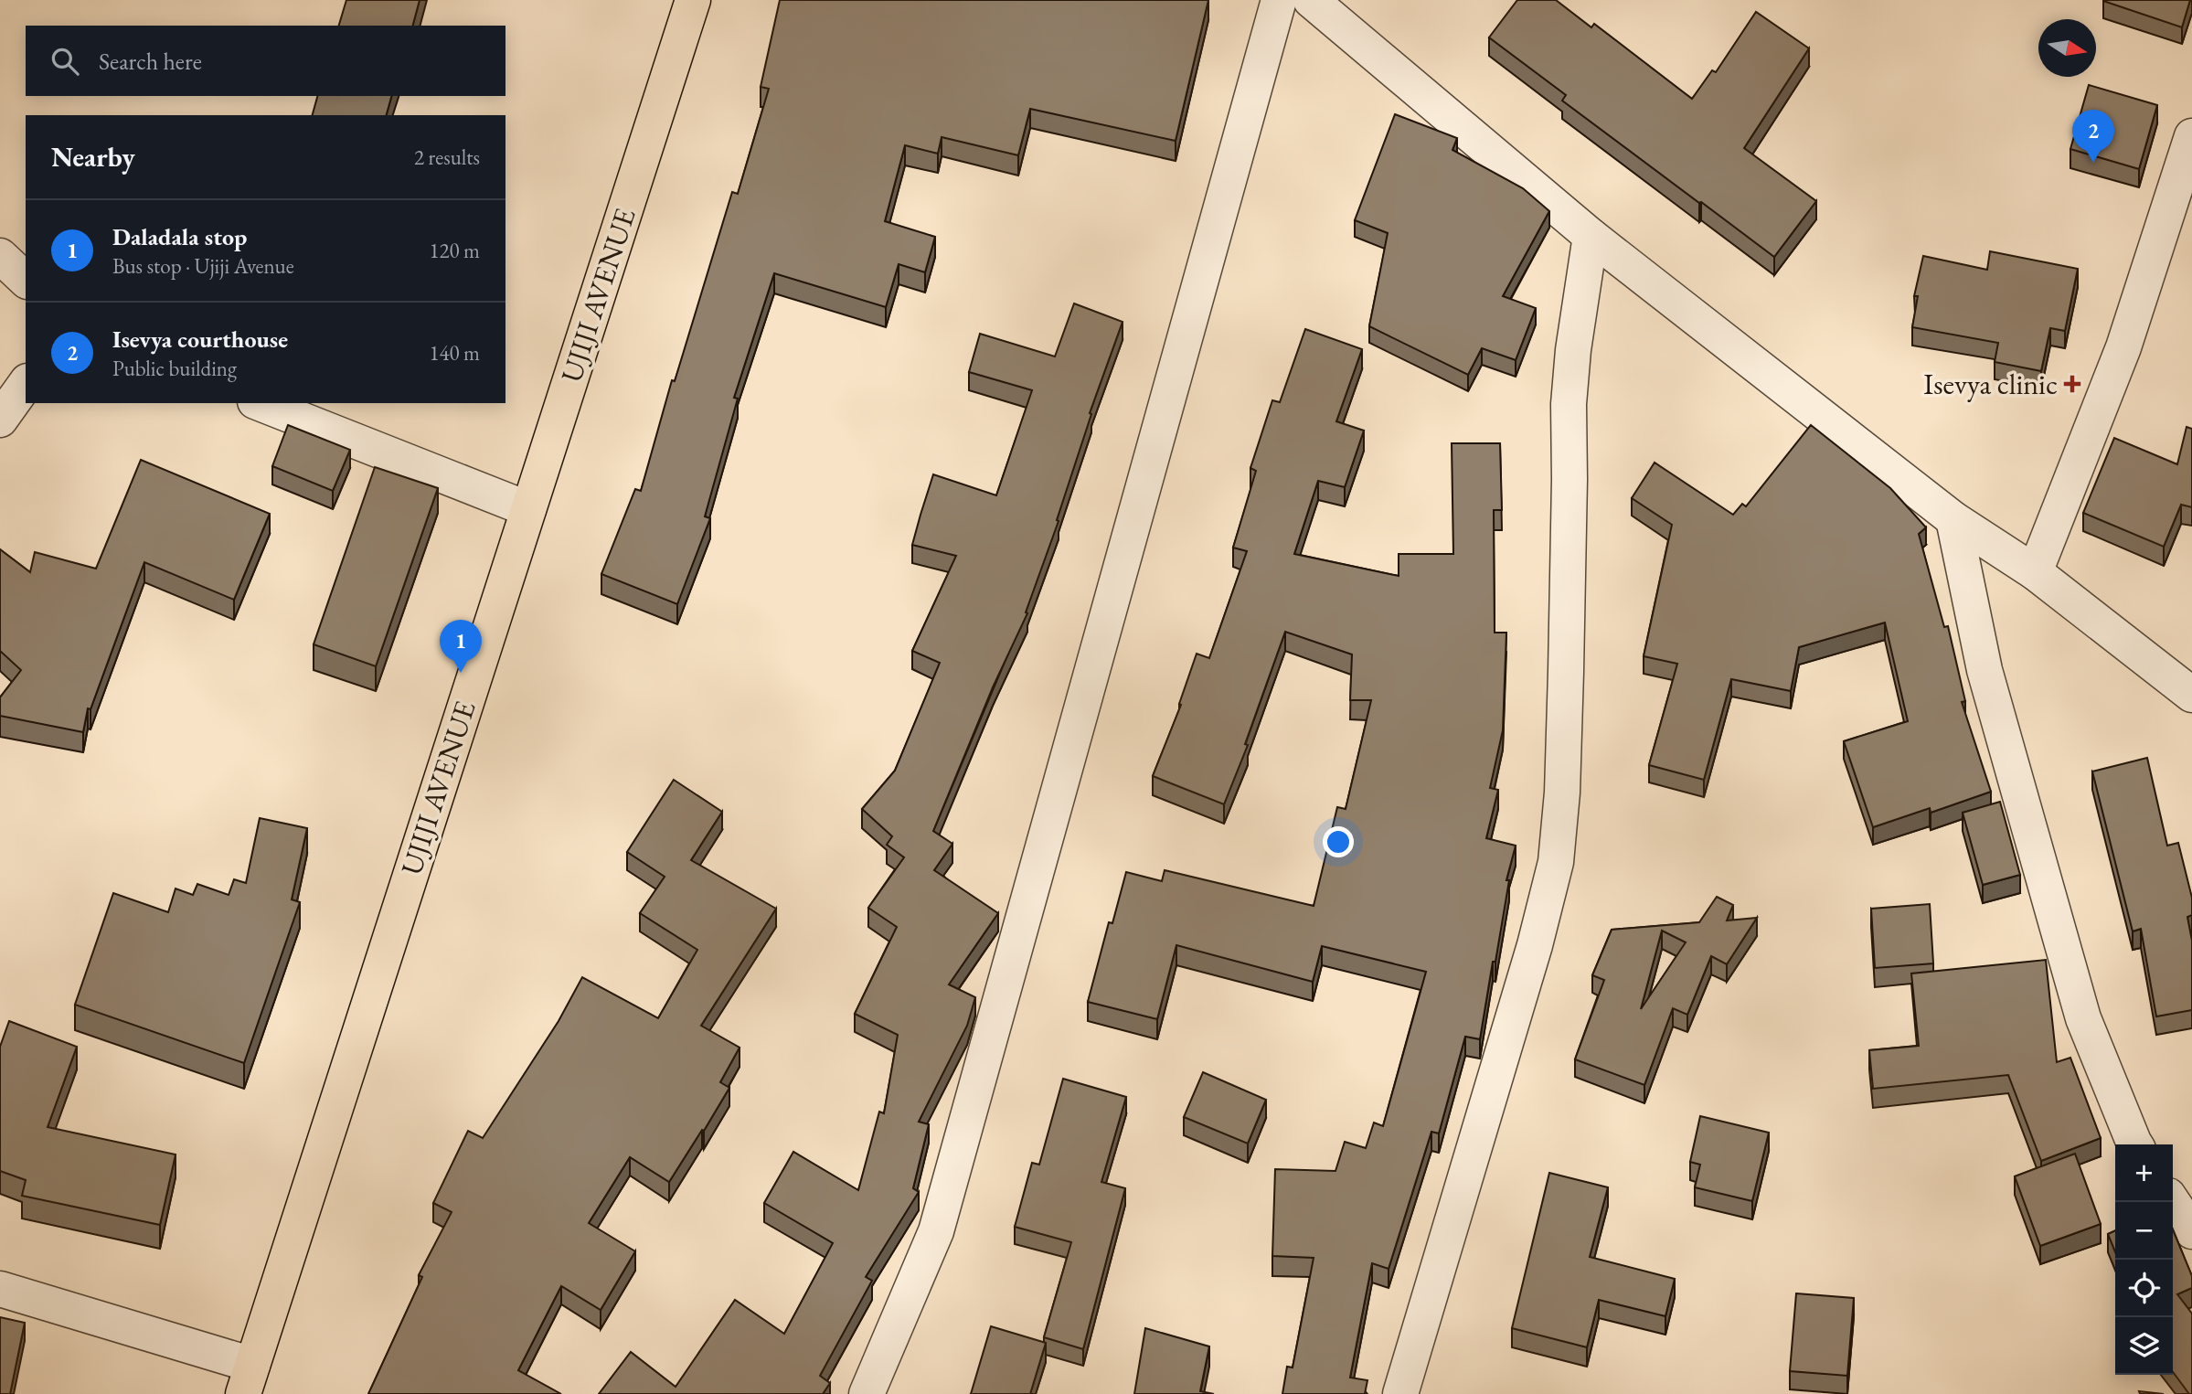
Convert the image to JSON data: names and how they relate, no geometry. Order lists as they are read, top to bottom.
{
  "streets": {
    "highway": ["UJIJI AVENUE"]
  },
  "places": {
    "health": ["Isevya clinic"]
  },
  "north": "right",
  "page": {
    "search": "Search here",
    "pins": ["2", "1"],
    "heading": ["Nearby", "2 results"],
    "list": [
      {
        "mark": "1",
        "name": "Daladala stop",
        "note": "Bus stop · Ujiji Avenue",
        "value": "120 m"
      },
      {
        "mark": "2",
        "name": "Isevya courthouse",
        "note": "Public building",
        "value": "140 m"
      }
    ],
    "map_buttons": ["+", "−"]
  }
}
